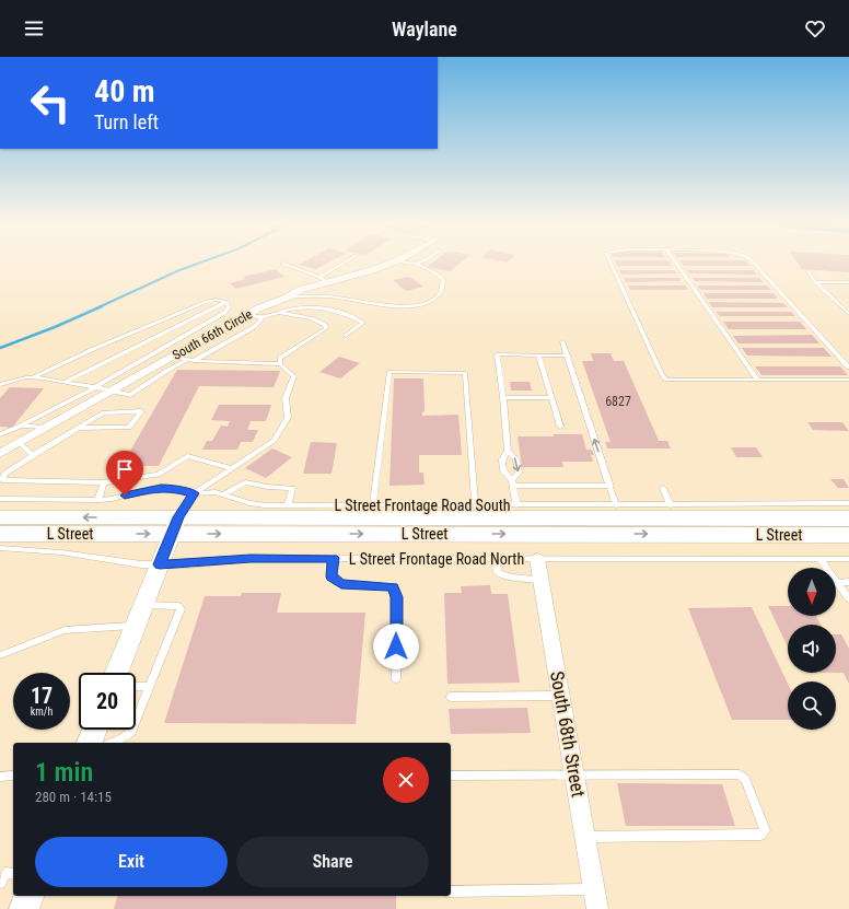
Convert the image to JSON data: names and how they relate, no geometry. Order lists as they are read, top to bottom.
{
  "streets": {
    "main road": ["L Street"],
    "street": ["South 66th Circle", "South 68th Street"],
    "lane": ["L Street Frontage Road South", "L Street Frontage Road North"]
  },
  "crossings": [
    ["L Street Frontage Road North", "South 68th Street"]
  ],
  "house_numbers": ["6827"],
  "north": "bottom",
  "page": {
    "header": "Waylane",
    "turn": ["40 m", "Turn left"],
    "speed": "17 km/h",
    "limit": "20",
    "heading": ["1 min", "280 m · 14:15"],
    "buttons": ["Exit", "Share"]
  }
}
